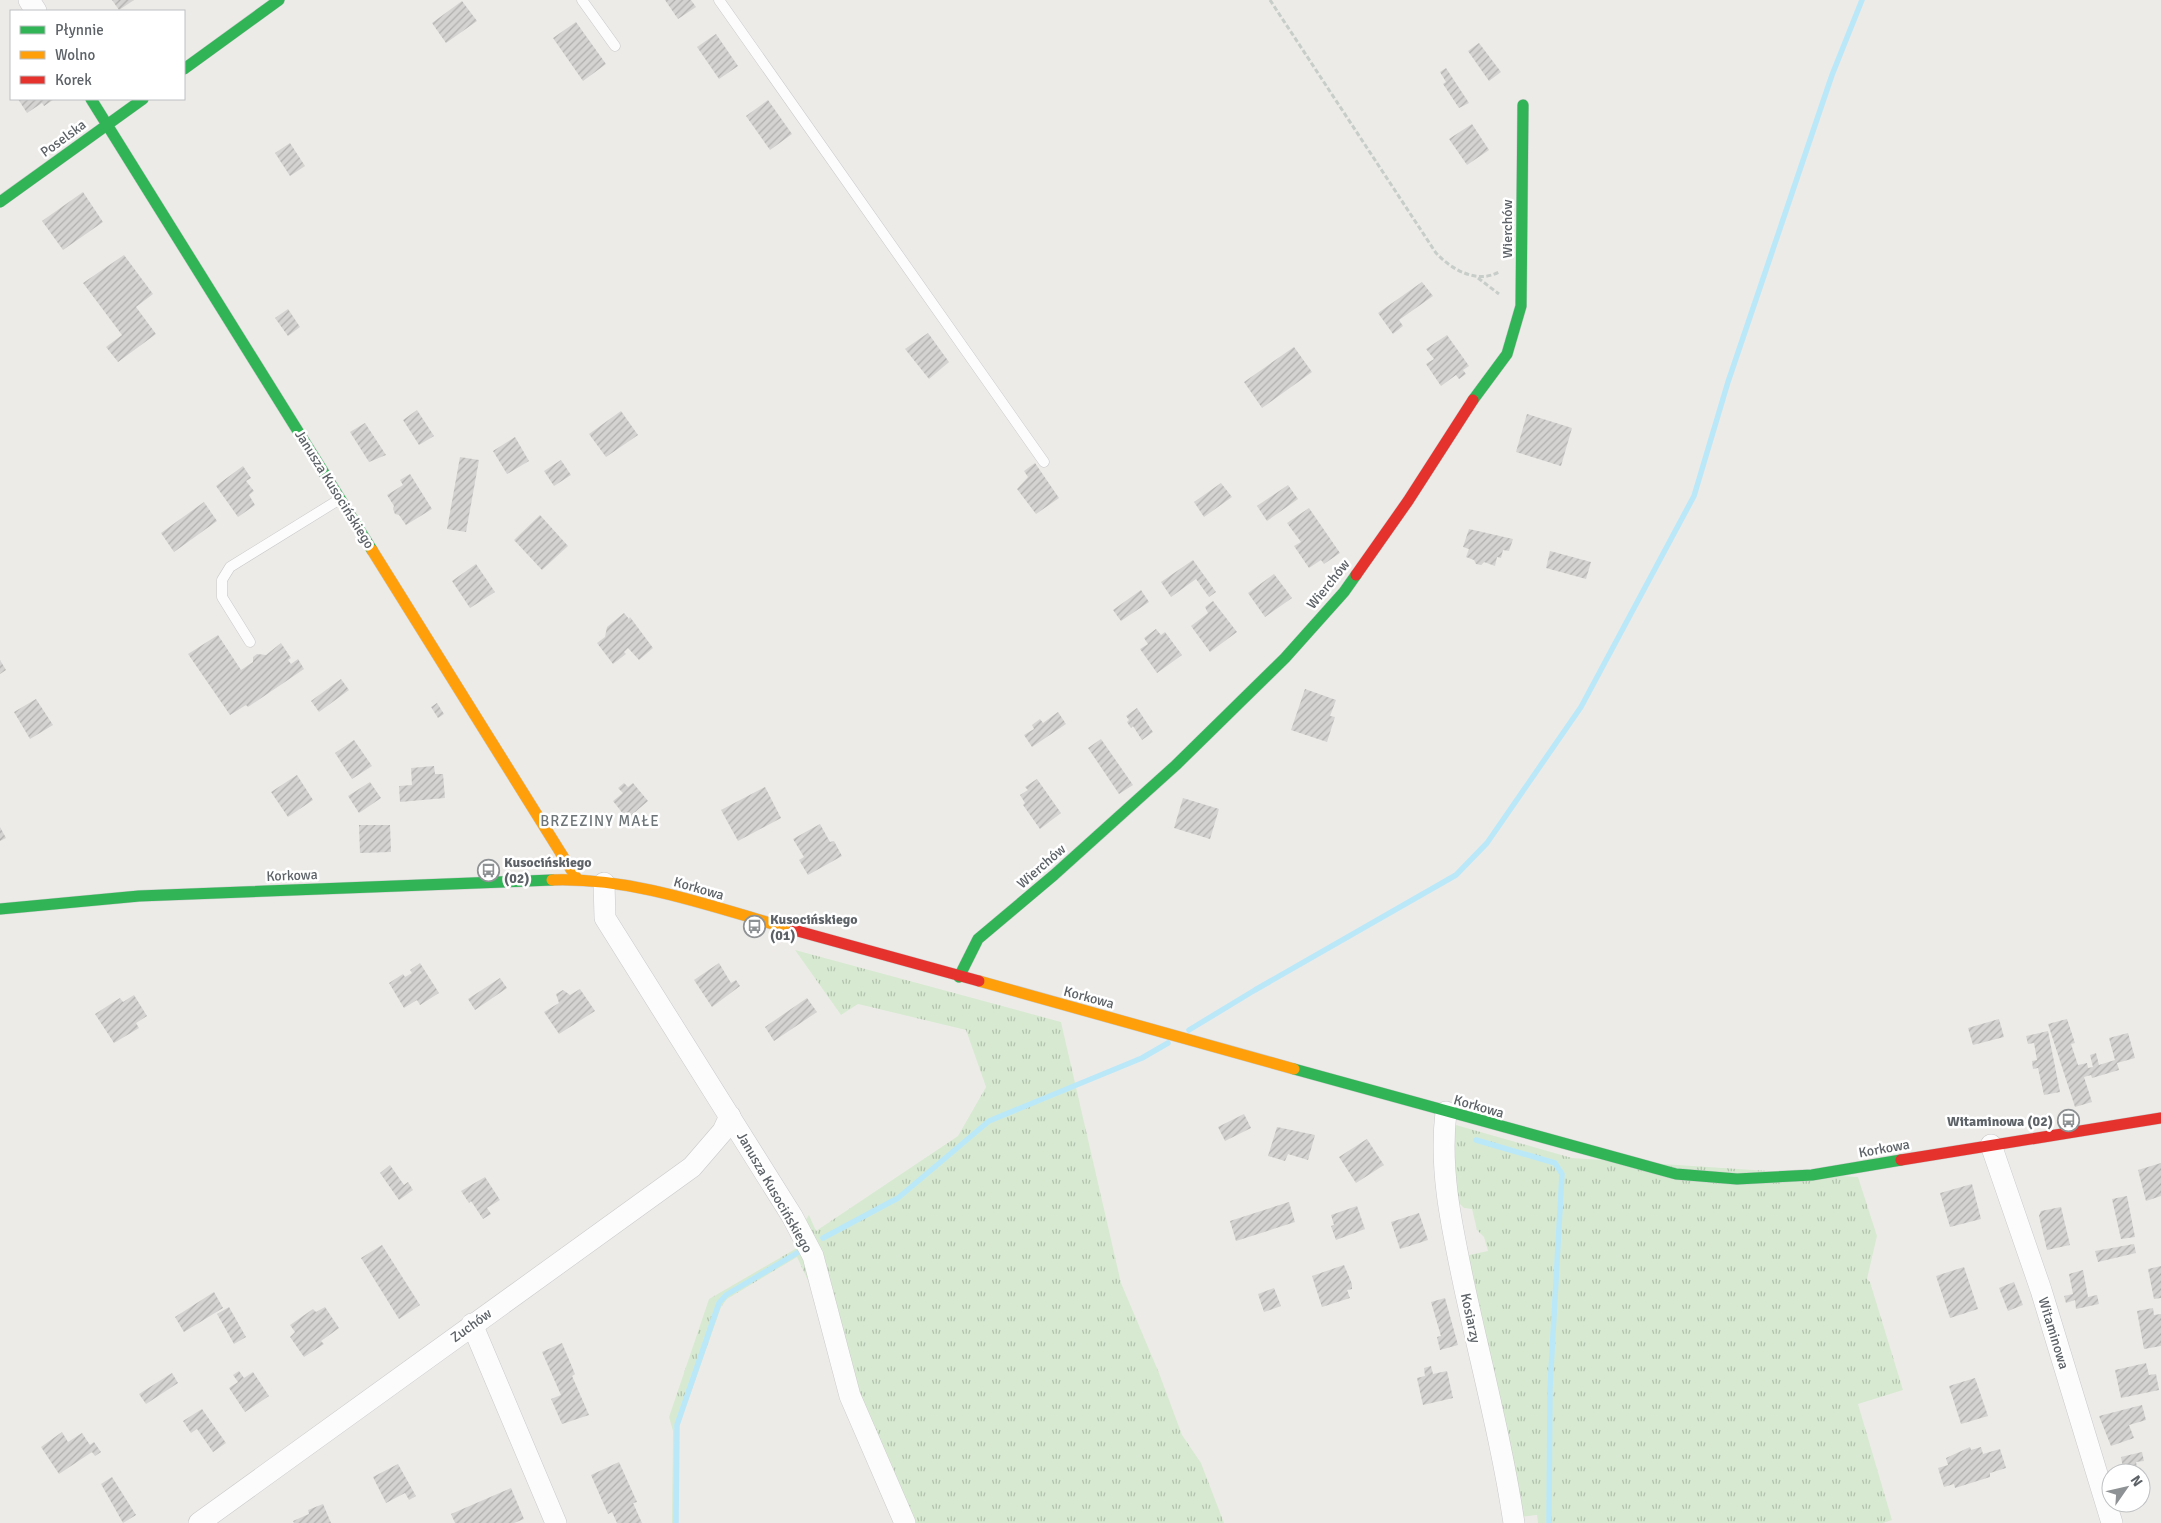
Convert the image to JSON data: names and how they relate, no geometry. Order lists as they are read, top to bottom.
{
  "streets": {
    "street": [
      "Poselska",
      "Wierchów",
      "Janusza Kusocińskiego",
      "Korkowa",
      "Kosiarzy",
      "Zuchów",
      "Witaminowa"
    ]
  },
  "crossings": [
    ["Poselska", "Janusza Kusocińskiego"],
    ["Wierchów", "Korkowa"],
    ["Janusza Kusocińskiego", "Korkowa"],
    ["Janusza Kusocińskiego", "Zuchów"],
    ["Korkowa", "Kosiarzy"],
    ["Korkowa", "Witaminowa"]
  ],
  "districts": ["BRZEZINY MAŁE"],
  "places": {
    "bus stop": ["Kusocińskiego (02)", "Kusocińskiego (01)", "Witaminowa (02)"]
  },
  "legend": ["Płynnie", "Wolno", "Korek"],
  "north": "top right"
}
